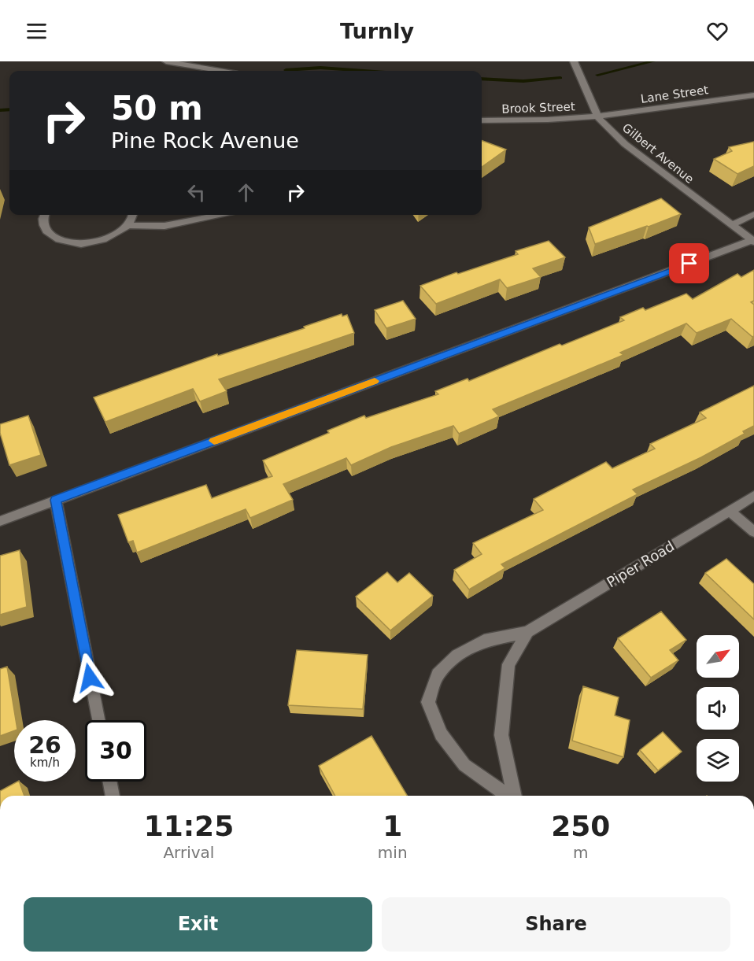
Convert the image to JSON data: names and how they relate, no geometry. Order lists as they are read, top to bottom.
{
  "streets": {
    "street": [
      "Lane Street",
      "Brook Street",
      "Gilbert Avenue",
      "Piper Road"
    ]
  },
  "crossings": [
    ["Lane Street", "Brook Street"],
    ["Lane Street", "Gilbert Avenue"],
    ["Brook Street", "Gilbert Avenue"]
  ],
  "north": "top right",
  "page": {
    "header": "Turnly",
    "turn": ["50 m", "Pine Rock Avenue"],
    "speed": "26 km/h",
    "limit": "30",
    "eta": [
      "11:25",
      "Arrival",
      "1",
      "min",
      "250",
      "m"
    ],
    "buttons": ["Exit", "Share"]
  }
}
